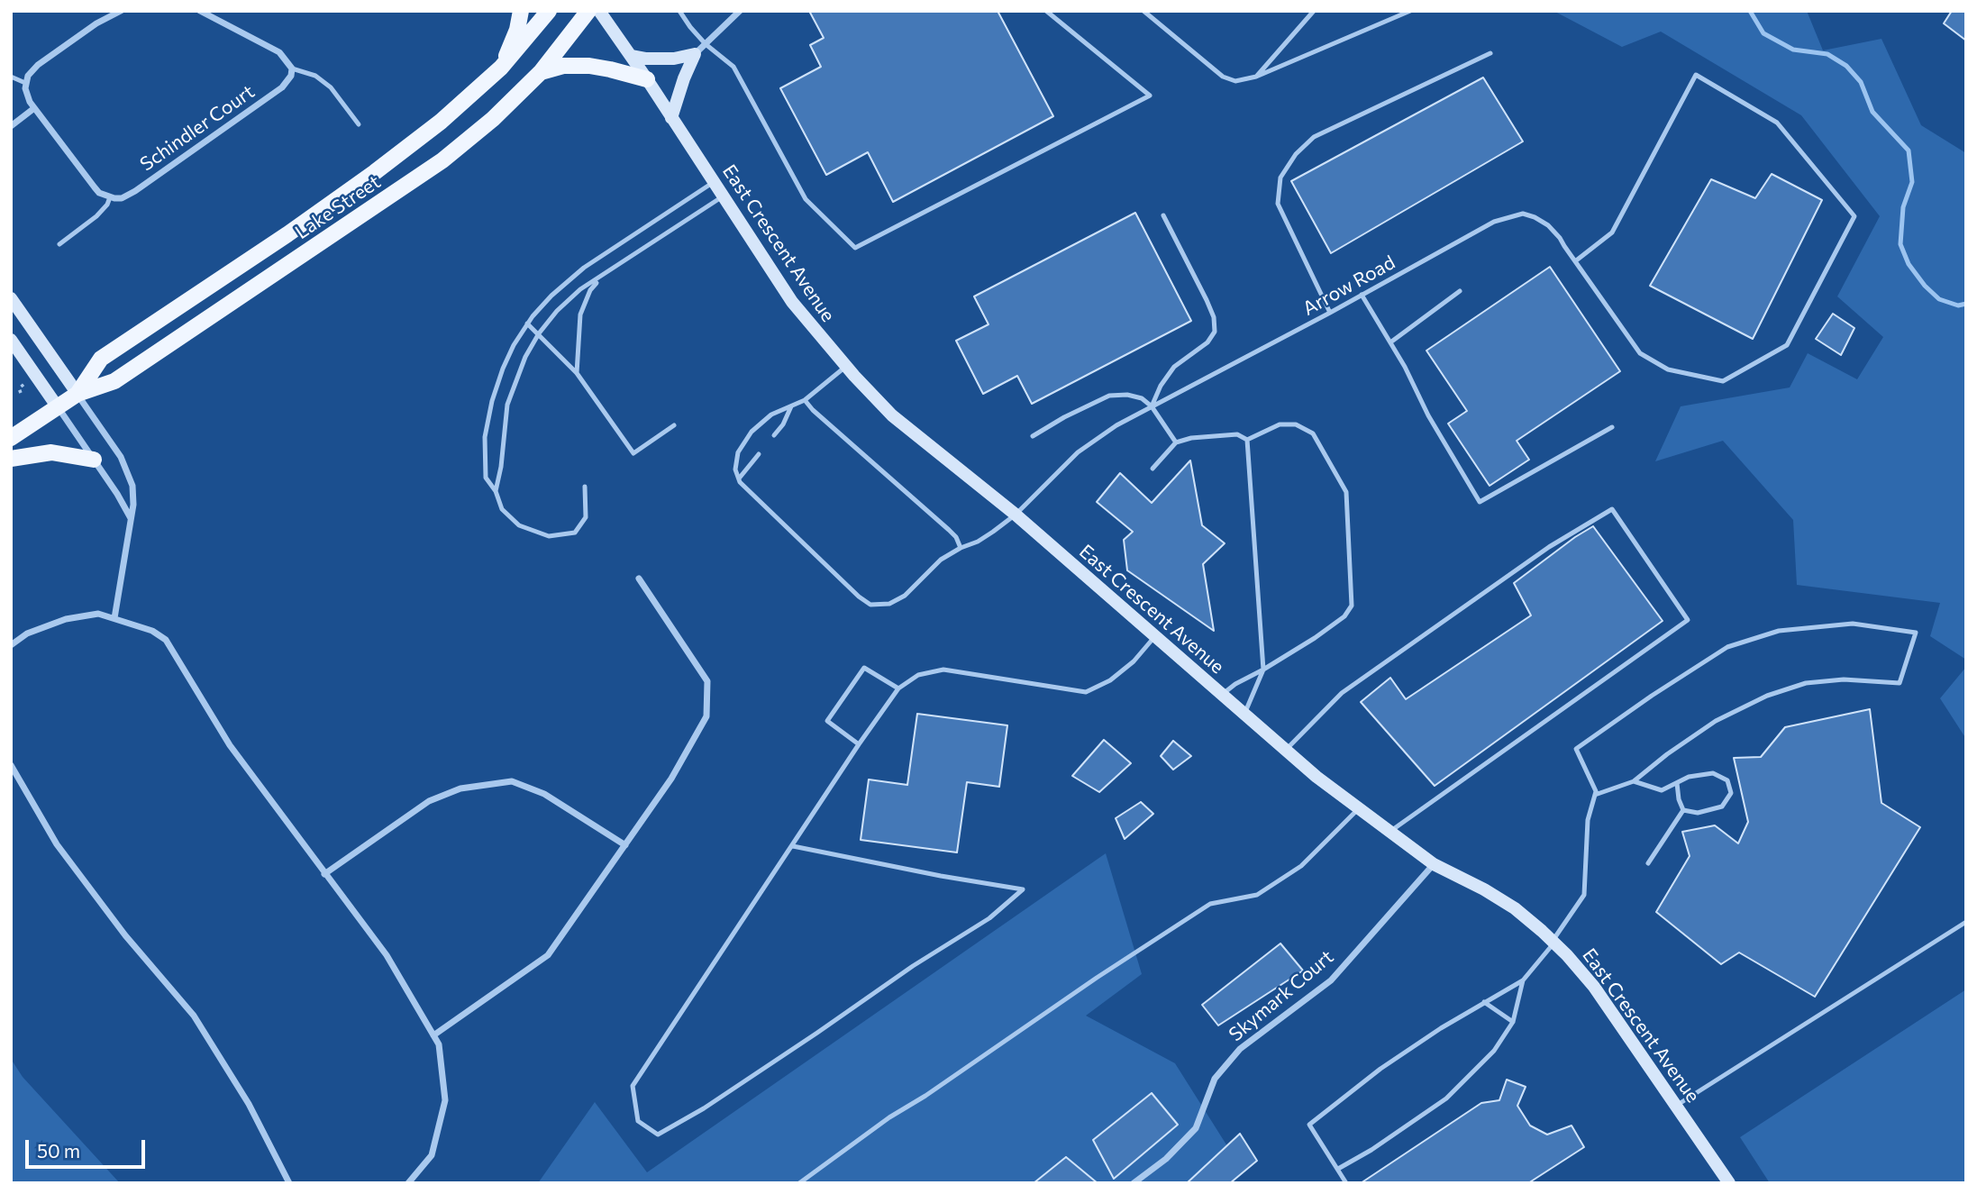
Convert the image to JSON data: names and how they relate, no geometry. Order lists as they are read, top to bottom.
{
  "streets": {
    "main road": ["Lake Street"],
    "street": ["Schindler Court", "East Crescent Avenue", "Skymark Court"],
    "lane": ["Arrow Road"]
  },
  "crossings": [
    ["East Crescent Avenue", "Arrow Road"],
    ["East Crescent Avenue", "Skymark Court"]
  ],
  "scale_bar": "50 m"
}
